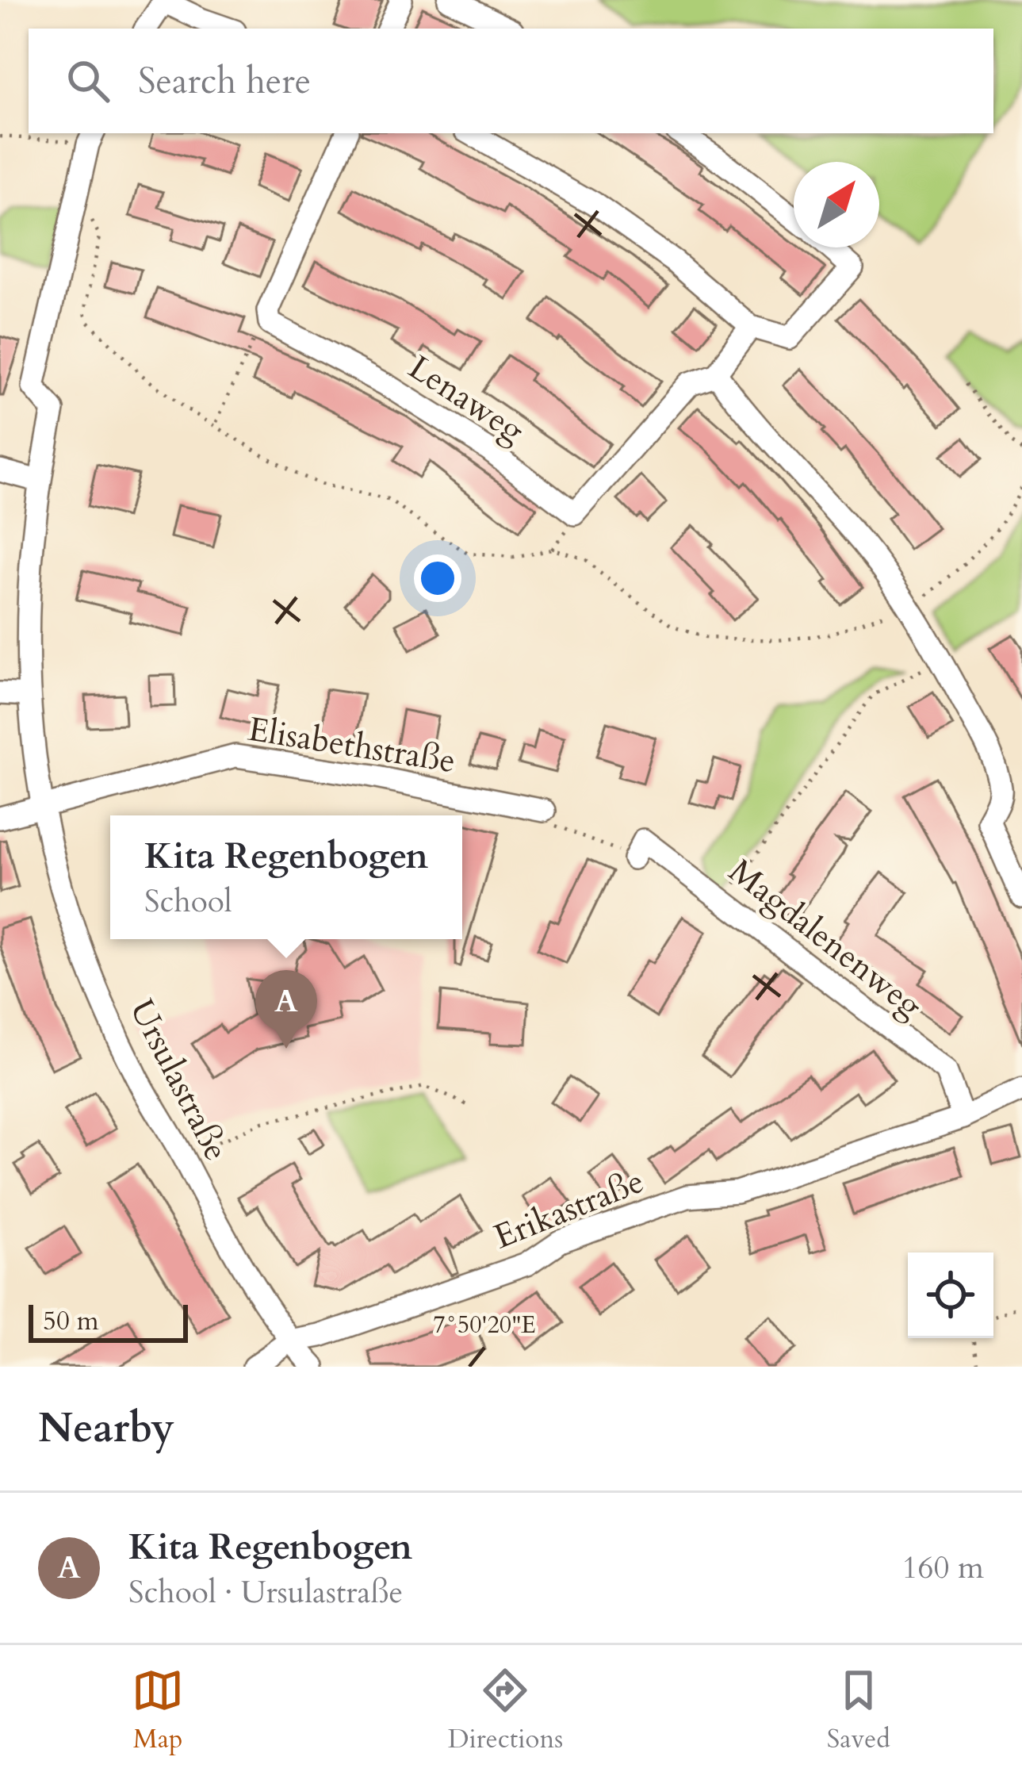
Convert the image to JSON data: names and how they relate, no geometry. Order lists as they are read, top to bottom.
{
  "streets": {
    "street": [
      "Lenaweg",
      "Elisabethstraße",
      "Magdalenenweg",
      "Ursulastraße",
      "Erikastraße"
    ]
  },
  "crossings": [
    ["Elisabethstraße", "Ursulastraße"],
    ["Magdalenenweg", "Erikastraße"],
    ["Ursulastraße", "Erikastraße"]
  ],
  "scale_bar": "50 m",
  "north": "top right",
  "page": {
    "search": "Search here",
    "popup": ["Kita Regenbogen", "School"],
    "pins": "A",
    "scale": "50 m",
    "heading": "Nearby",
    "list": [
      {
        "mark": "A",
        "name": "Kita Regenbogen",
        "note": "School · Ursulastraße",
        "value": "160 m"
      }
    ],
    "nav": ["Map", "Directions", "Saved"]
  },
  "coordinates": ["7°50'20\"E"]
}
